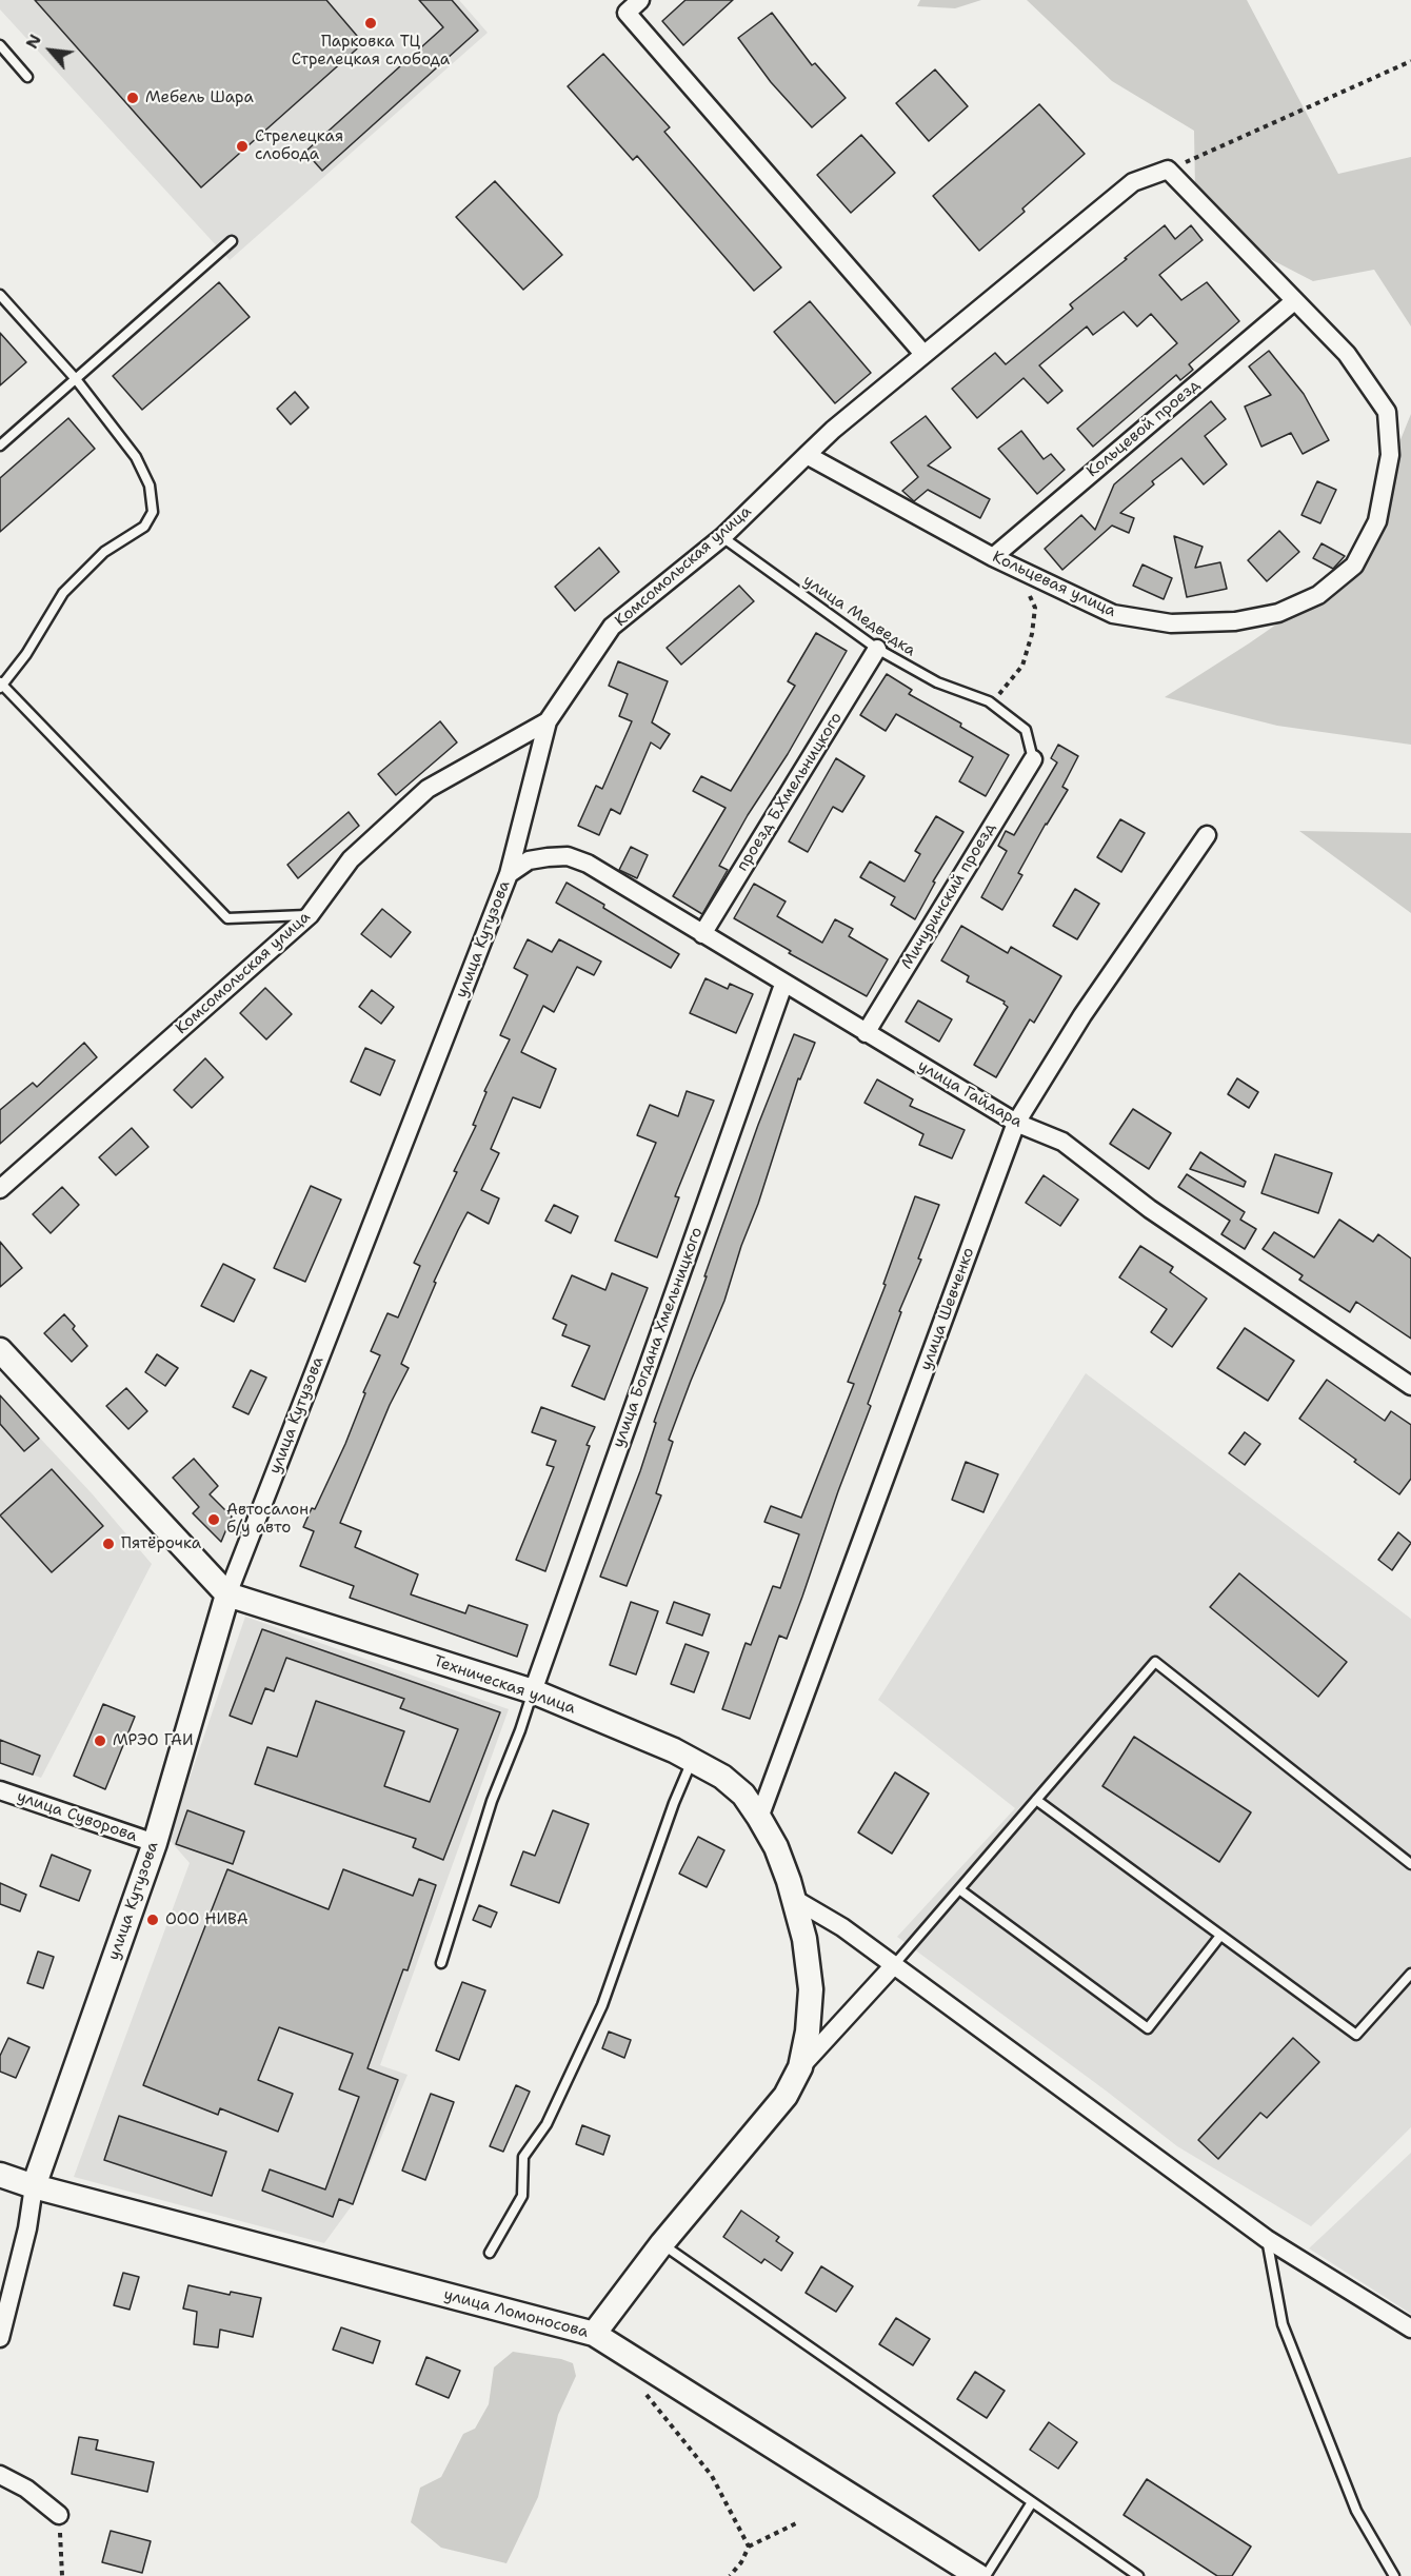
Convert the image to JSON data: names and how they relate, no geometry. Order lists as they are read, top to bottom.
{
  "streets": {
    "main road": ["улица Кутузова", "Техническая улица", "улица Ломоносова"],
    "street": [
      "Кольцевой проезд",
      "Комсомольская улица",
      "Кольцевая улица",
      "проезд Б.Хмельницкого",
      "Мичуринский проезд",
      "улица Гайдара",
      "улица Шевченко",
      "улица Богдана Хмельницкого",
      "улица Суворова"
    ],
    "lane": ["улица Медведка"]
  },
  "crossings": [
    ["Кольцевой проезд", "Кольцевая улица"],
    ["Комсомольская улица", "Кольцевая улица"],
    ["Комсомольская улица", "улица Медведка"],
    ["Комсомольская улица", "улица Кутузова"],
    ["улица Медведка", "проезд Б.Хмельницкого"],
    ["улица Медведка", "Мичуринский проезд"],
    ["проезд Б.Хмельницкого", "улица Гайдара"],
    ["Мичуринский проезд", "улица Гайдара"],
    ["улица Кутузова", "улица Гайдара"],
    ["улица Кутузова", "Техническая улица"],
    ["улица Кутузова", "улица Суворова"],
    ["улица Кутузова", "улица Ломоносова"],
    ["улица Гайдара", "улица Шевченко"],
    ["улица Гайдара", "улица Богдана Хмельницкого"],
    ["улица Шевченко", "Техническая улица"],
    ["улица Богдана Хмельницкого", "Техническая улица"],
    ["Техническая улица", "улица Ломоносова"]
  ],
  "places": [
    "Парковка ТЦ Стрелецкая слобода",
    "Мебель Шара",
    "Стрелецкая слобода",
    "Автосалон б/у авто",
    "Пятёрочка",
    "МРЭО ГАИ",
    "ООО НИВА"
  ],
  "north": "top left"
}
